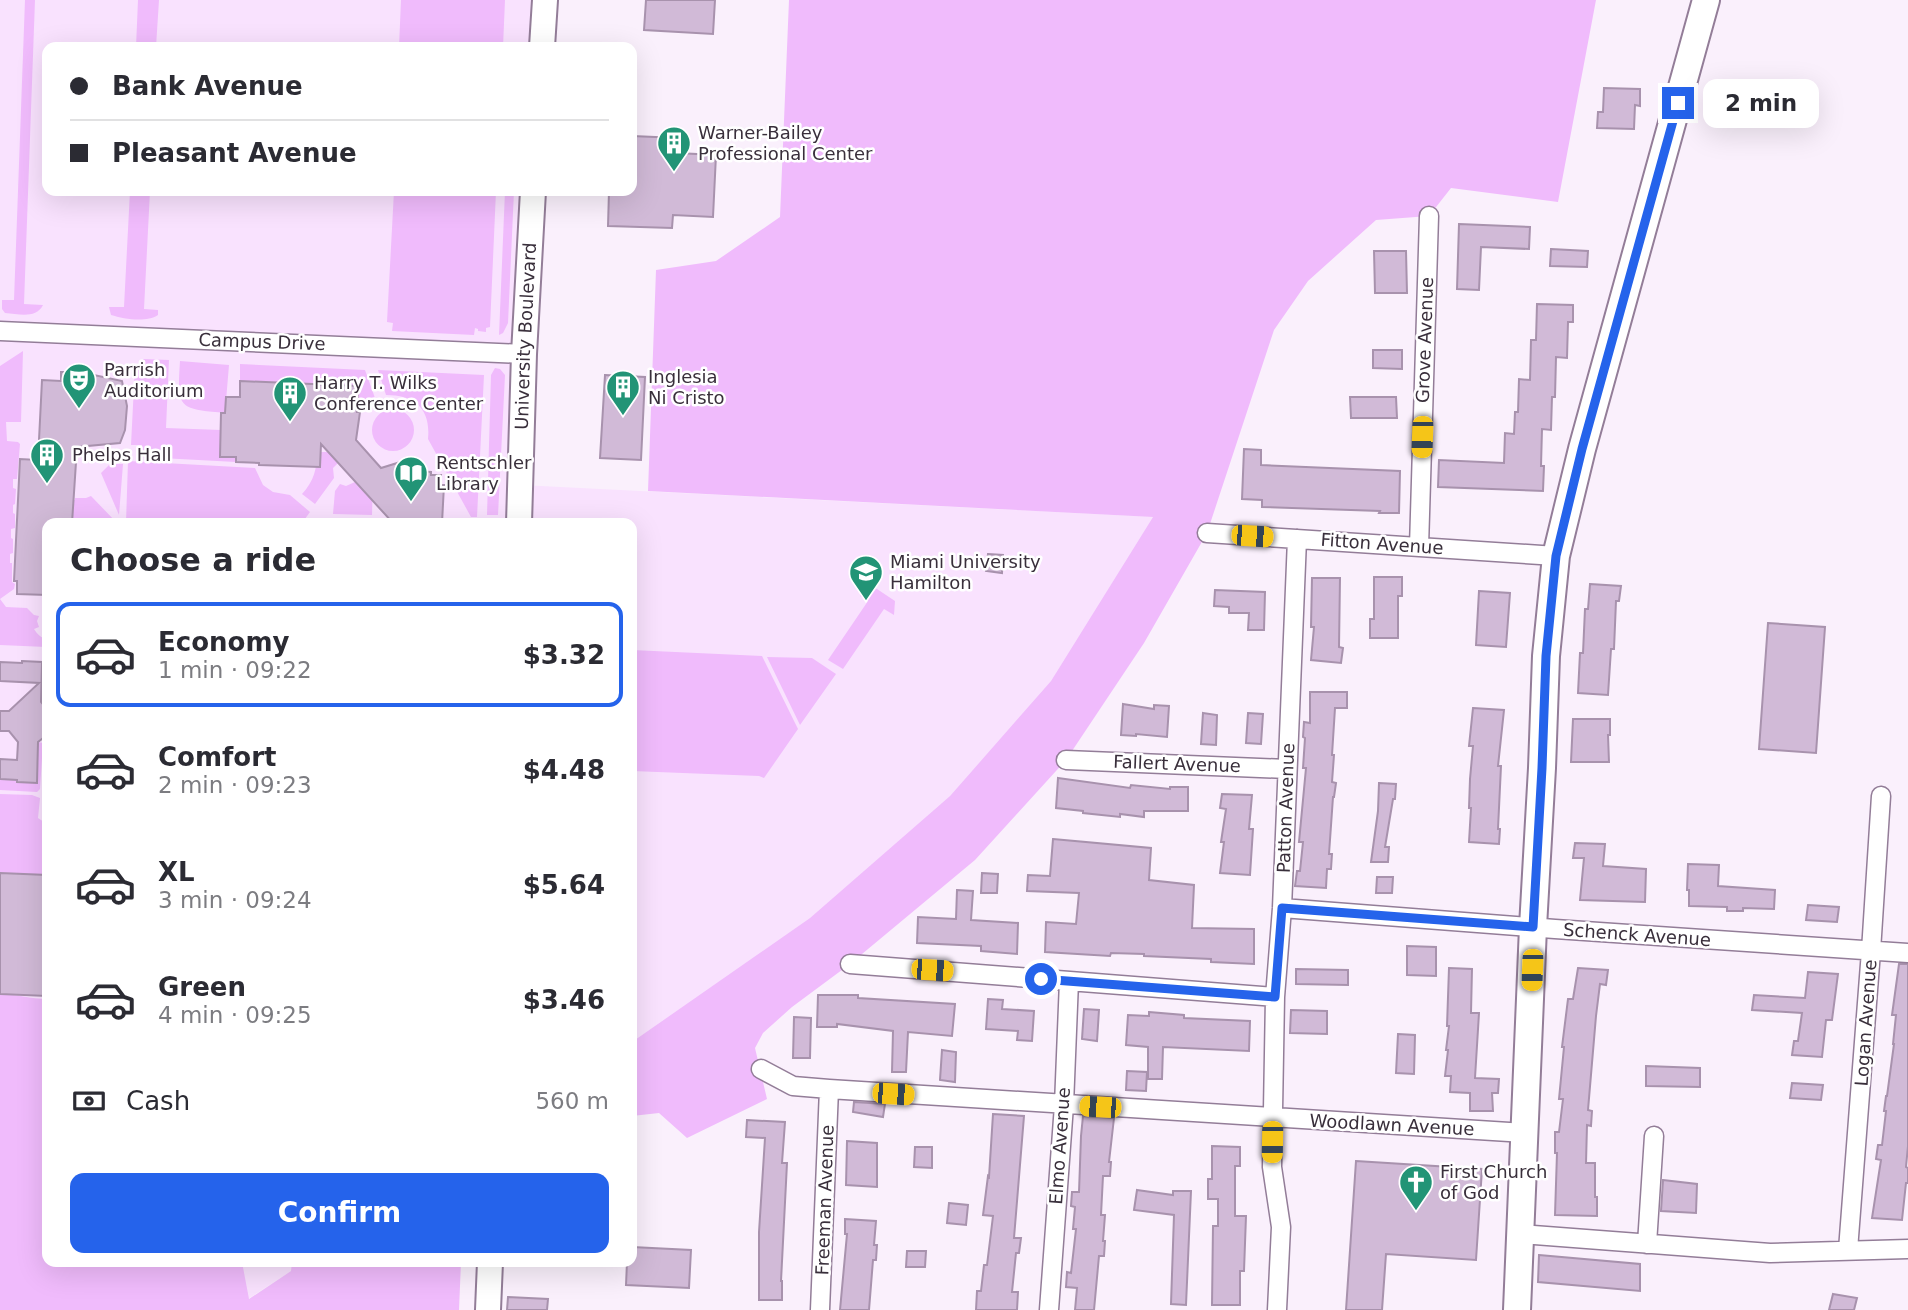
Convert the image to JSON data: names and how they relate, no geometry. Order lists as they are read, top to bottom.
{
  "streets": {
    "street": [
      "University Boulevard",
      "Grove Avenue",
      "Campus Drive",
      "Fitton Avenue",
      "Fallert Avenue",
      "Patton Avenue",
      "Schenck Avenue",
      "Logan Avenue",
      "Woodlawn Avenue",
      "Elmo Avenue",
      "Freeman Avenue"
    ]
  },
  "crossings": [
    ["University Boulevard", "Campus Drive"],
    ["Grove Avenue", "Fitton Avenue"],
    ["Fitton Avenue", "Patton Avenue"],
    ["Fallert Avenue", "Patton Avenue"],
    ["Patton Avenue", "Schenck Avenue"],
    ["Patton Avenue", "Woodlawn Avenue"],
    ["Schenck Avenue", "Logan Avenue"],
    ["Woodlawn Avenue", "Elmo Avenue"],
    ["Woodlawn Avenue", "Freeman Avenue"]
  ],
  "places": {
    "building": [
      "Warner-Bailey Professional Center",
      "Inglesia Ni Cristo",
      "Harry T. Wilks Conference Center",
      "Phelps Hall"
    ],
    "theatre": ["Parrish Auditorium"],
    "library": ["Rentschler Library"],
    "school or university": ["Miami University Hamilton"],
    "church": ["First Church of God"]
  },
  "page": {
    "banner": ["Bank Avenue", "Pleasant Avenue"],
    "bubble": "2 min",
    "heading": "Choose a ride",
    "list": [
      {
        "name": "Economy",
        "note": "1 min · 09:22",
        "value": "$3.32"
      },
      {
        "name": "Comfort",
        "note": "2 min · 09:23",
        "value": "$4.48"
      },
      {
        "name": "XL",
        "note": "3 min · 09:24",
        "value": "$5.64"
      },
      {
        "name": "Green",
        "note": "4 min · 09:25",
        "value": "$3.46"
      }
    ],
    "pay": ["Cash", "560 m"],
    "buttons": "Confirm"
  }
}
